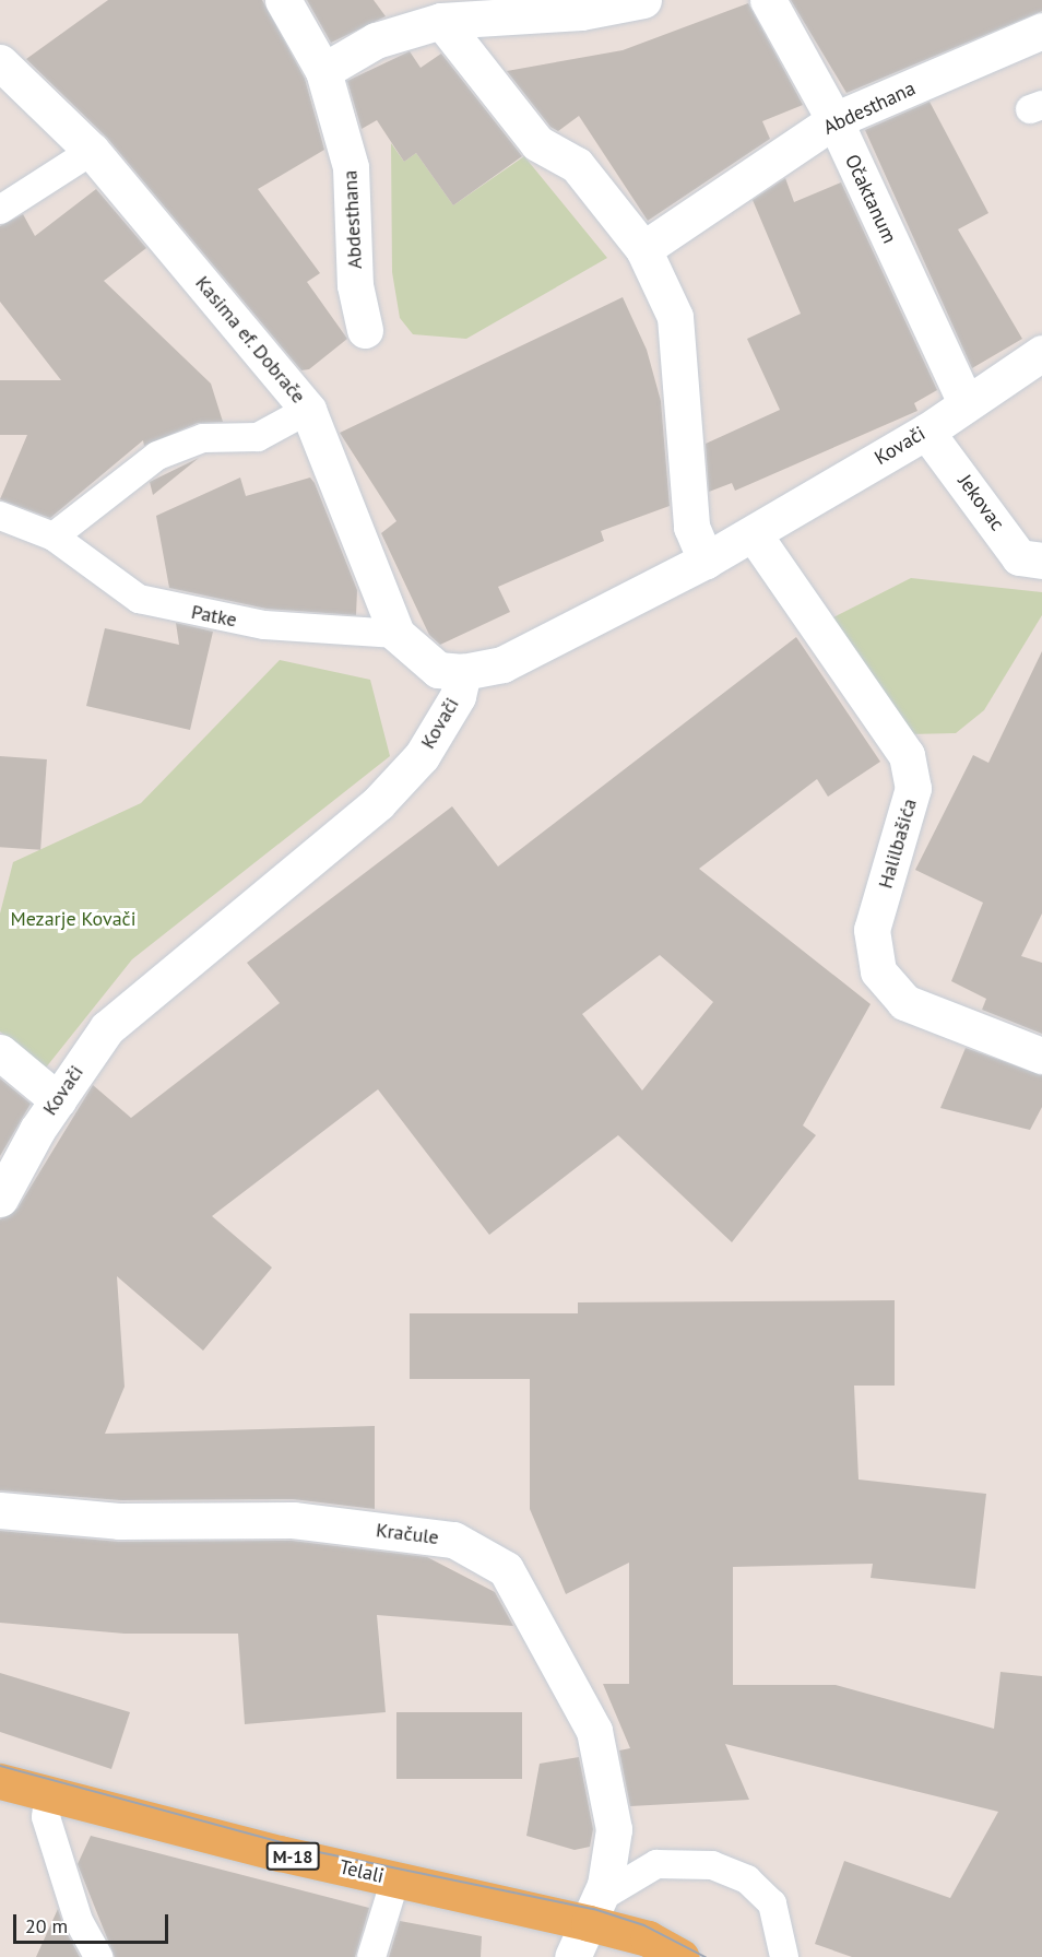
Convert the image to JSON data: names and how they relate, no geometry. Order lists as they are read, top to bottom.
{
  "streets": {
    "main road": ["M-18", "Telali"],
    "street": [
      "Abdesthana",
      "Očaktanum",
      "Kasima ef. Dobrače",
      "Kovači",
      "Jekovac",
      "Halilbašića",
      "Kračule"
    ],
    "lane": ["Patke"]
  },
  "crossings": [
    ["Abdesthana", "Očaktanum"],
    ["Očaktanum", "Kovači"],
    ["Kasima ef. Dobrače", "Kovači"],
    ["Kasima ef. Dobrače", "Patke"],
    ["Kovači", "Jekovac"],
    ["Kovači", "Halilbašića"],
    ["Kračule", "Telali"]
  ],
  "parks": ["Mezarje Kovači"],
  "scale_bar": "20 m"
}
